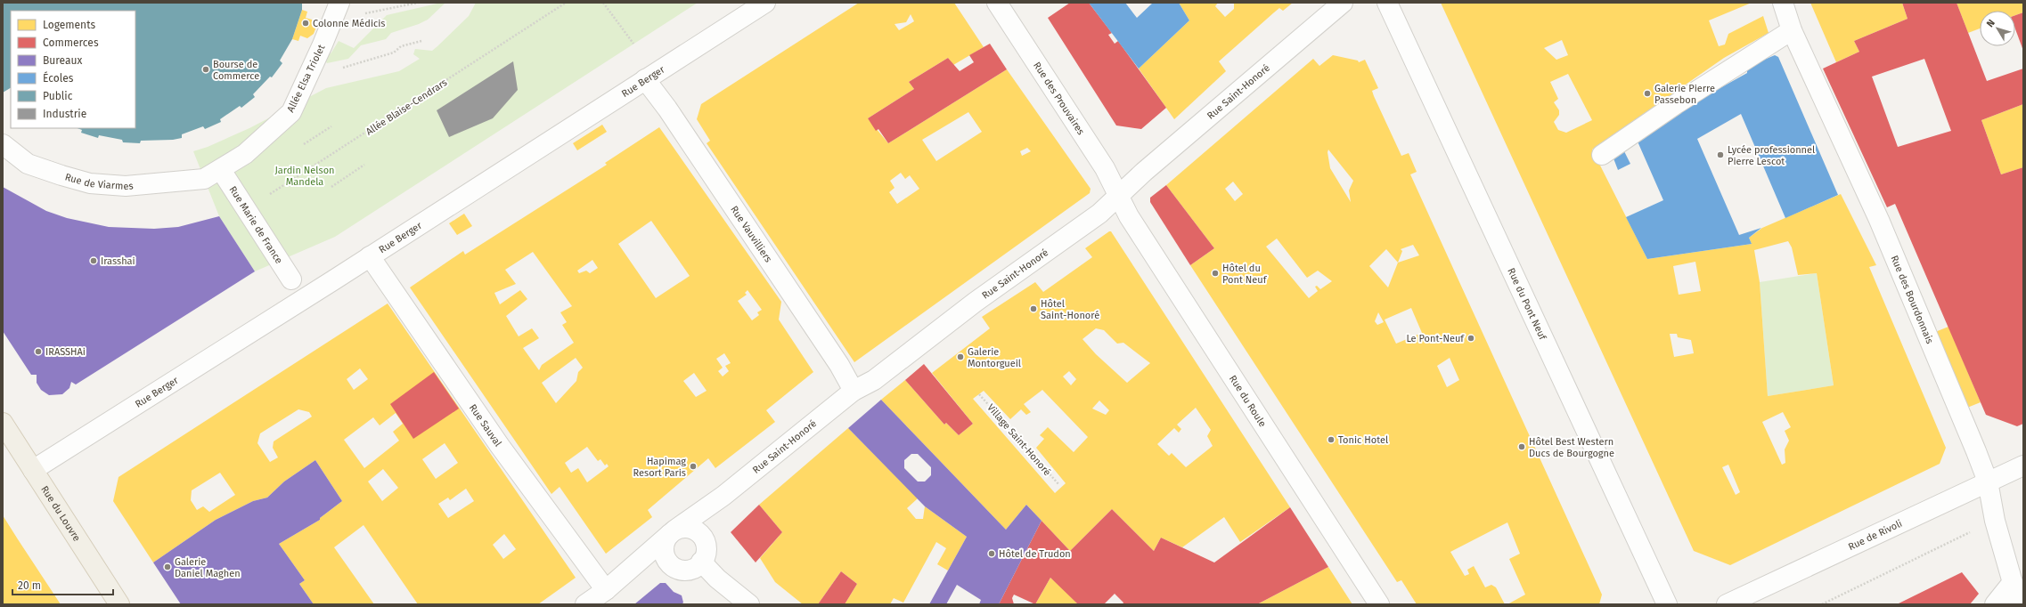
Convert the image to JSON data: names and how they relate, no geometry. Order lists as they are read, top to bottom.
{
  "streets": {
    "main road": ["Rue du Louvre"],
    "street": [
      "Allée Elsa Triolet",
      "Rue Berger",
      "Rue Saint-Honoré",
      "Rue des Prouvaires",
      "Rue de Viarmes",
      "Rue Marie de France",
      "Rue Vauvilliers",
      "Rue des Bourdonnais",
      "Rue du Pont Neuf",
      "Rue du Roule",
      "Rue Sauval",
      "Rue de Rivoli"
    ],
    "path": ["Allée Blaise-Cendrars", "Village Saint-Honoré"]
  },
  "crossings": [
    ["Allée Elsa Triolet", "Rue de Viarmes"],
    ["Allée Elsa Triolet", "Rue Marie de France"],
    ["Rue Berger", "Rue Vauvilliers"],
    ["Rue Berger", "Rue Sauval"],
    ["Rue Berger", "Rue du Louvre"],
    ["Rue Saint-Honoré", "Rue des Prouvaires"],
    ["Rue Saint-Honoré", "Rue Vauvilliers"],
    ["Rue Saint-Honoré", "Rue du Roule"],
    ["Rue Saint-Honoré", "Rue Sauval"],
    ["Rue des Prouvaires", "Rue du Roule"],
    ["Allée Blaise-Cendrars", "Rue Marie de France"],
    ["Rue de Viarmes", "Rue Marie de France"],
    ["Rue des Bourdonnais", "Rue de Rivoli"]
  ],
  "parks": ["Jardin Nelson Mandela"],
  "places": [
    "Colonne Médicis",
    "Bourse de Commerce",
    "Galerie Pierre Passebon",
    "Lycée professionnel Pierre Lescot",
    "Irasshai",
    "Hôtel du Pont Neuf",
    "Hôtel Saint-Honoré",
    "Le Pont-Neuf",
    "IRASSHAi",
    "Galerie Montorgueil",
    "Tonic Hotel",
    "Hôtel Best Western Ducs de Bourgogne",
    "Hapimag Resort Paris",
    "Hôtel de Trudon",
    "Galerie Daniel Maghen"
  ],
  "legend": [
    "Logements",
    "Commerces",
    "Bureaux",
    "Écoles",
    "Public",
    "Industrie"
  ],
  "scale_bar": "20 m",
  "north": "top left"
}
